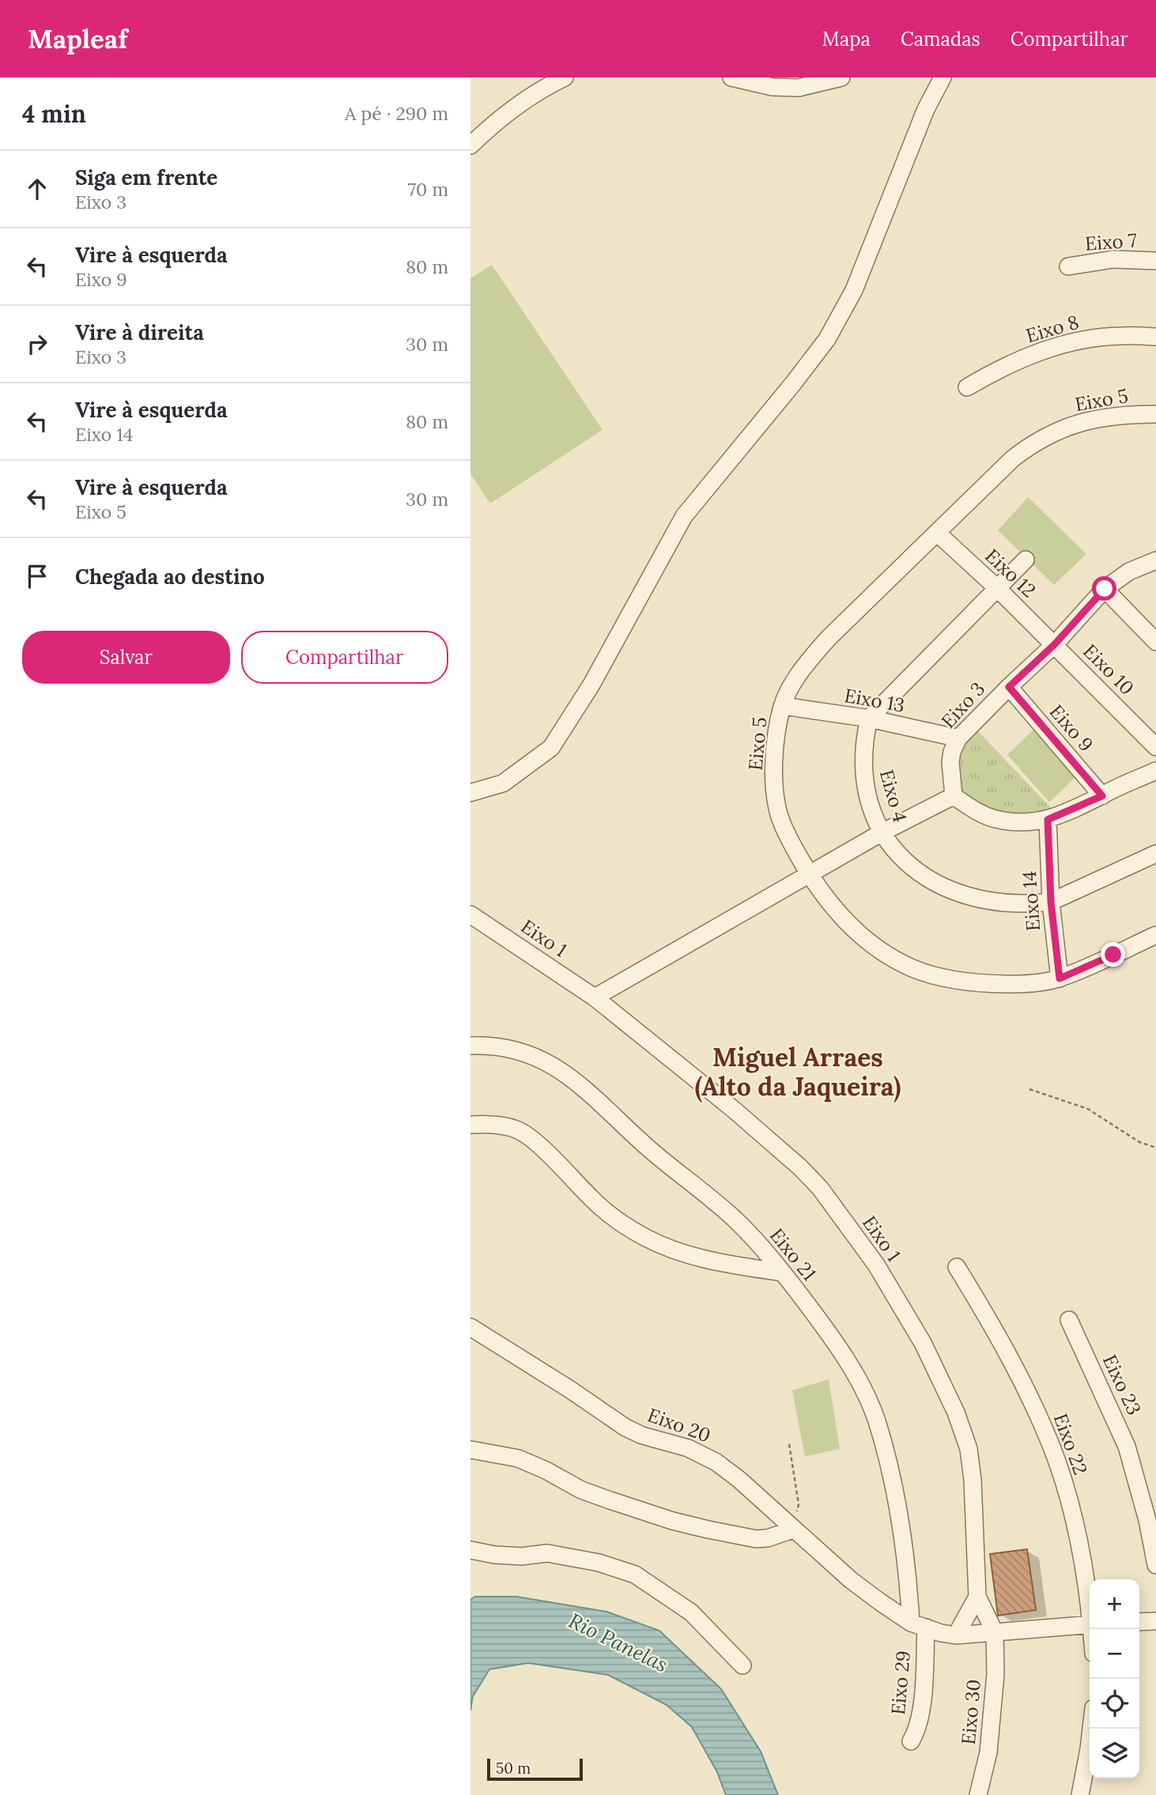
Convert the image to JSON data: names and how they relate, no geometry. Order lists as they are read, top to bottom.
{
  "streets": {
    "street": [
      "Eixo 7",
      "Eixo 8",
      "Eixo 5",
      "Eixo 12",
      "Eixo 10",
      "Eixo 13",
      "Eixo 3",
      "Eixo 9",
      "Eixo 4",
      "Eixo 14",
      "Eixo 1",
      "Eixo 21",
      "Eixo 23",
      "Eixo 20",
      "Eixo 22",
      "Eixo 29",
      "Eixo 30"
    ]
  },
  "crossings": [
    ["Eixo 5", "Eixo 12"],
    ["Eixo 5", "Eixo 13"],
    ["Eixo 5", "Eixo 14"],
    ["Eixo 12", "Eixo 10"],
    ["Eixo 12", "Eixo 3"],
    ["Eixo 10", "Eixo 3"],
    ["Eixo 13", "Eixo 3"],
    ["Eixo 13", "Eixo 4"],
    ["Eixo 3", "Eixo 9"],
    ["Eixo 4", "Eixo 14"],
    ["Eixo 21", "Eixo 20"],
    ["Eixo 21", "Eixo 29"],
    ["Eixo 20", "Eixo 29"]
  ],
  "districts": ["Miguel Arraes (Alto da Jaqueira)"],
  "water": ["Rio Panelas"],
  "scale_bar": "50 m",
  "page": {
    "header": "Mapleaf",
    "nav": ["Mapa", "Camadas", "Compartilhar"],
    "heading": ["4 min", "A pé · 290 m"],
    "list": [
      ["Siga em frente", "Eixo 3", "70 m"],
      ["Vire à esquerda", "Eixo 9", "80 m"],
      ["Vire à direita", "Eixo 3", "30 m"],
      ["Vire à esquerda", "Eixo 14", "80 m"],
      ["Vire à esquerda", "Eixo 5", "30 m"],
      "Chegada ao destino"
    ],
    "buttons": ["Salvar", "Compartilhar"],
    "map_buttons": ["+", "−"],
    "scale": "50 m"
  }
}
